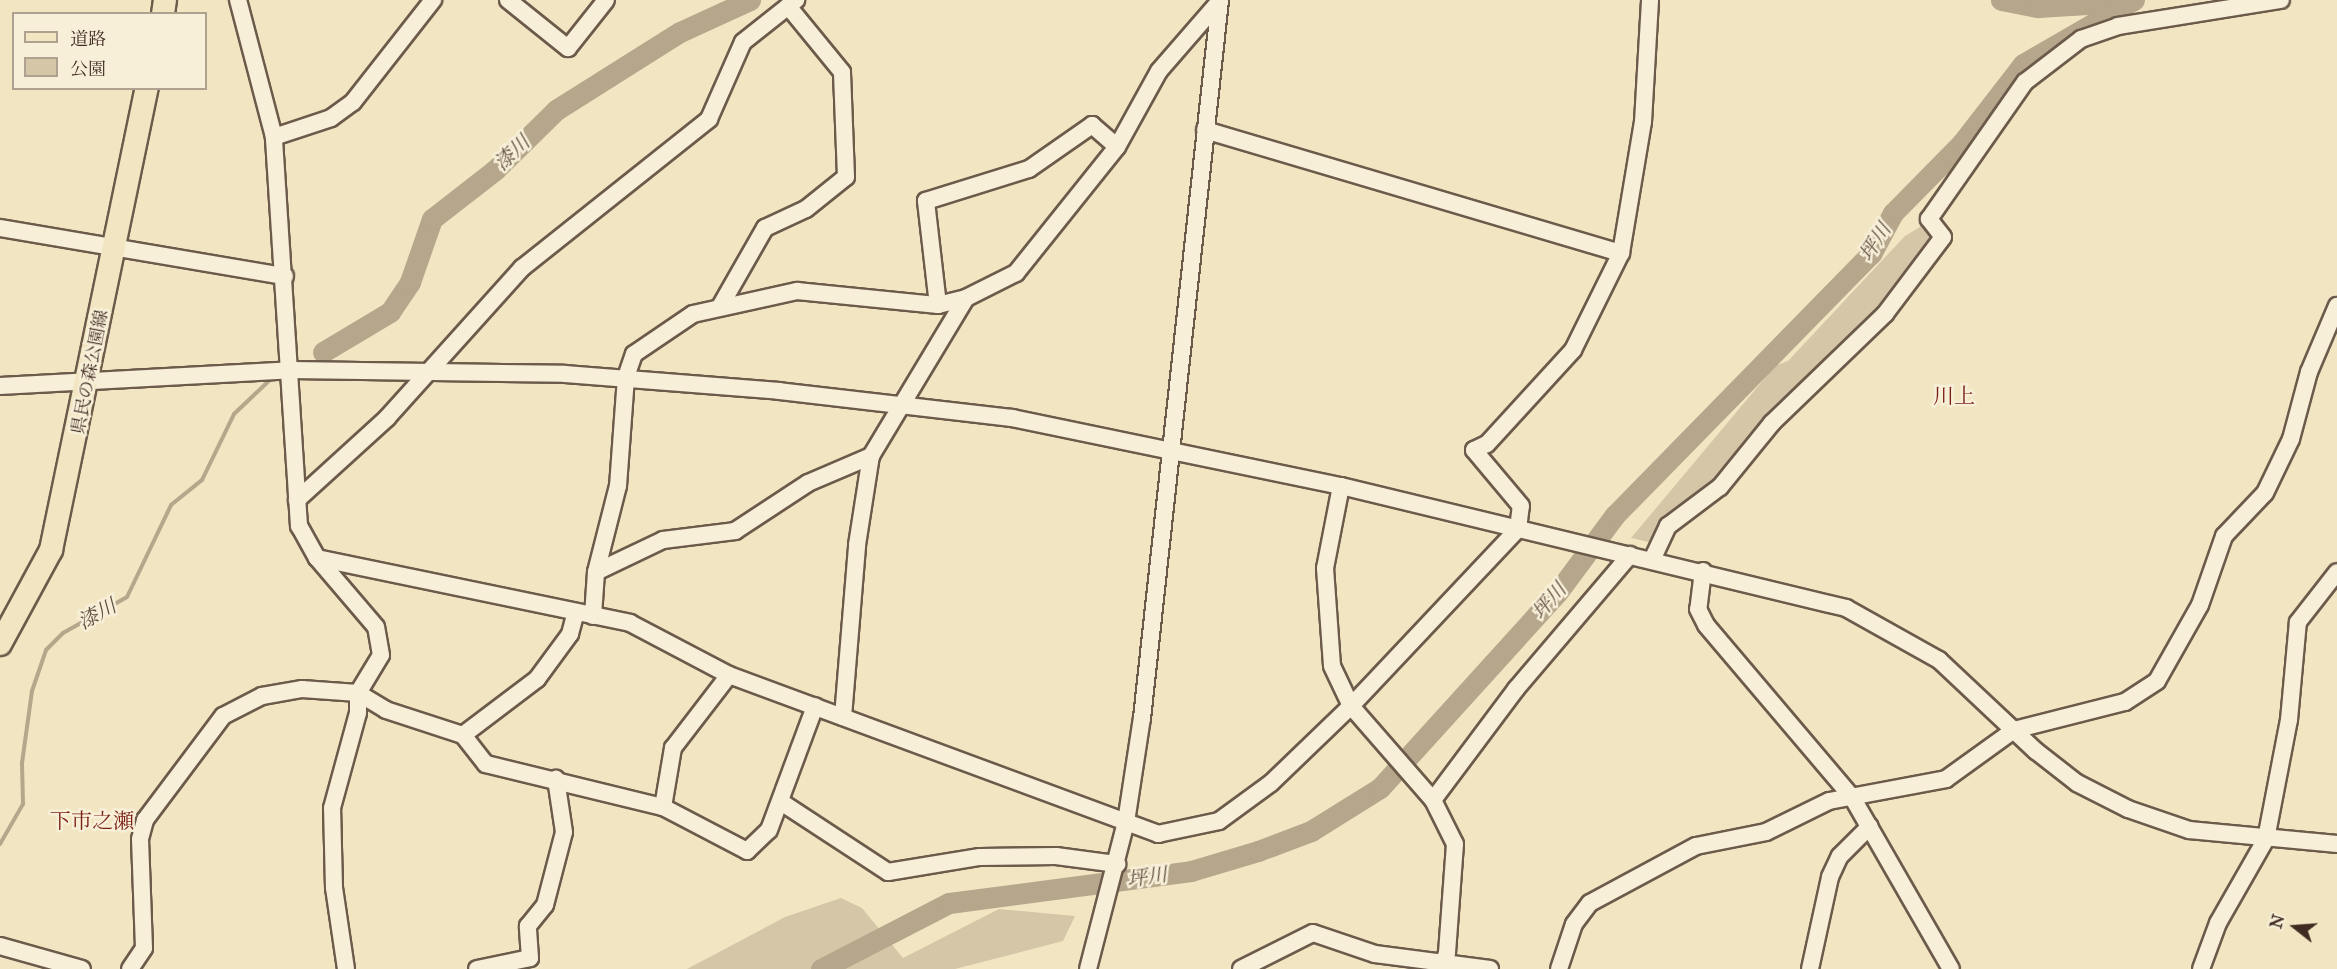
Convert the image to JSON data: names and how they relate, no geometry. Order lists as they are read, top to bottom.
{
  "streets": {
    "main road": ["県民の森公園線"]
  },
  "districts": ["川上", "下市之瀬"],
  "water": ["漆川", "坪川"],
  "legend": ["道路", "公園"],
  "north": "left"
}
